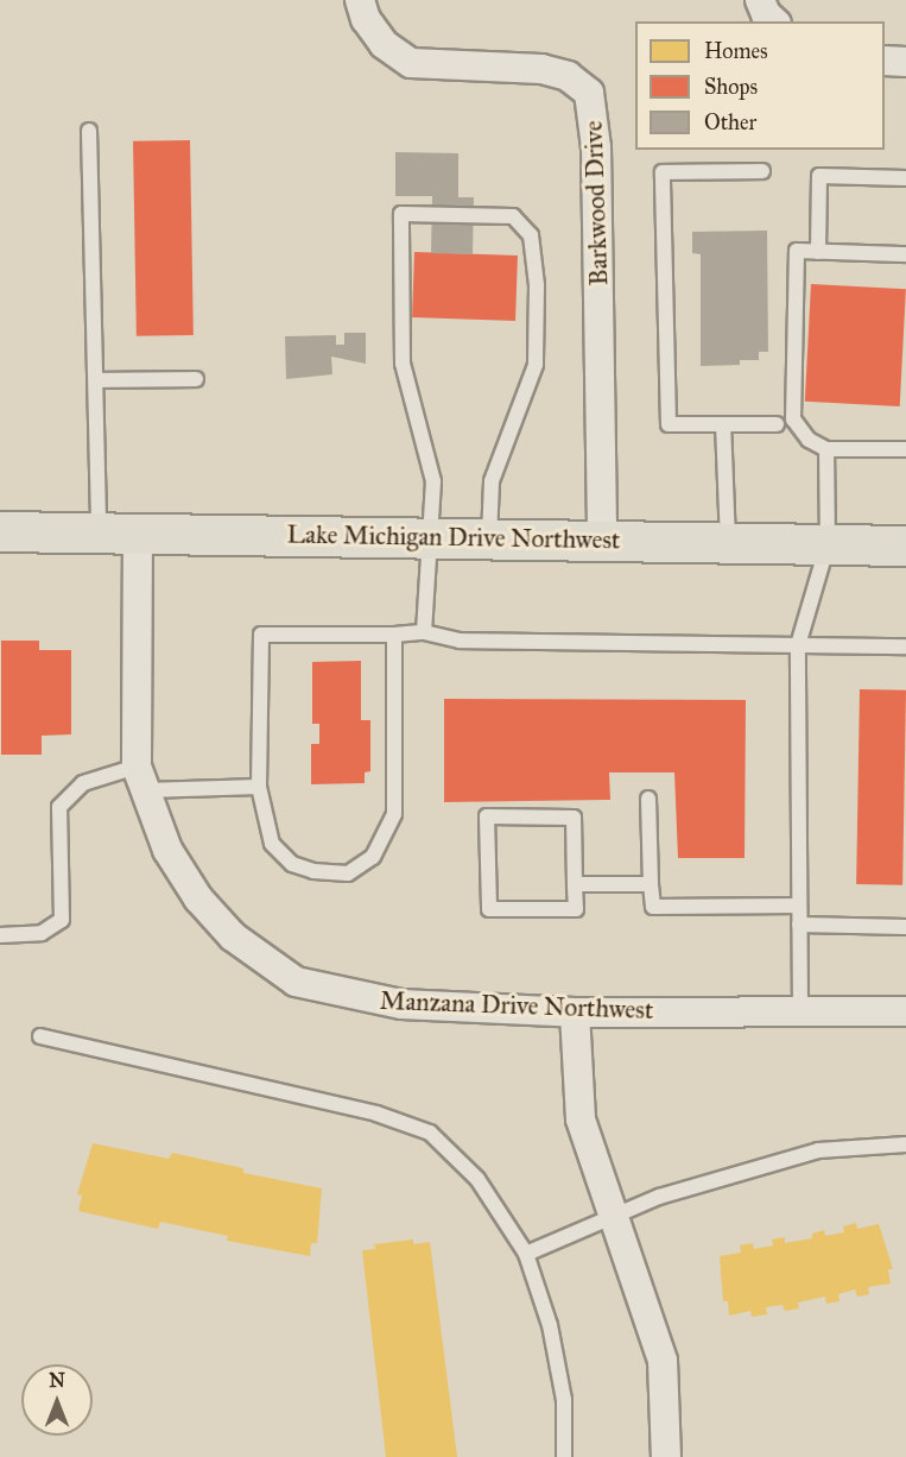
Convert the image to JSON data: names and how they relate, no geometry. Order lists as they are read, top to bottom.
{
  "streets": {
    "highway": ["Lake Michigan Drive Northwest"],
    "street": ["Barkwood Drive", "Manzana Drive Northwest"]
  },
  "crossings": [
    ["Barkwood Drive", "Lake Michigan Drive Northwest"],
    ["Lake Michigan Drive Northwest", "Manzana Drive Northwest"]
  ],
  "legend": ["Homes", "Shops", "Other"],
  "north": "top"
}
